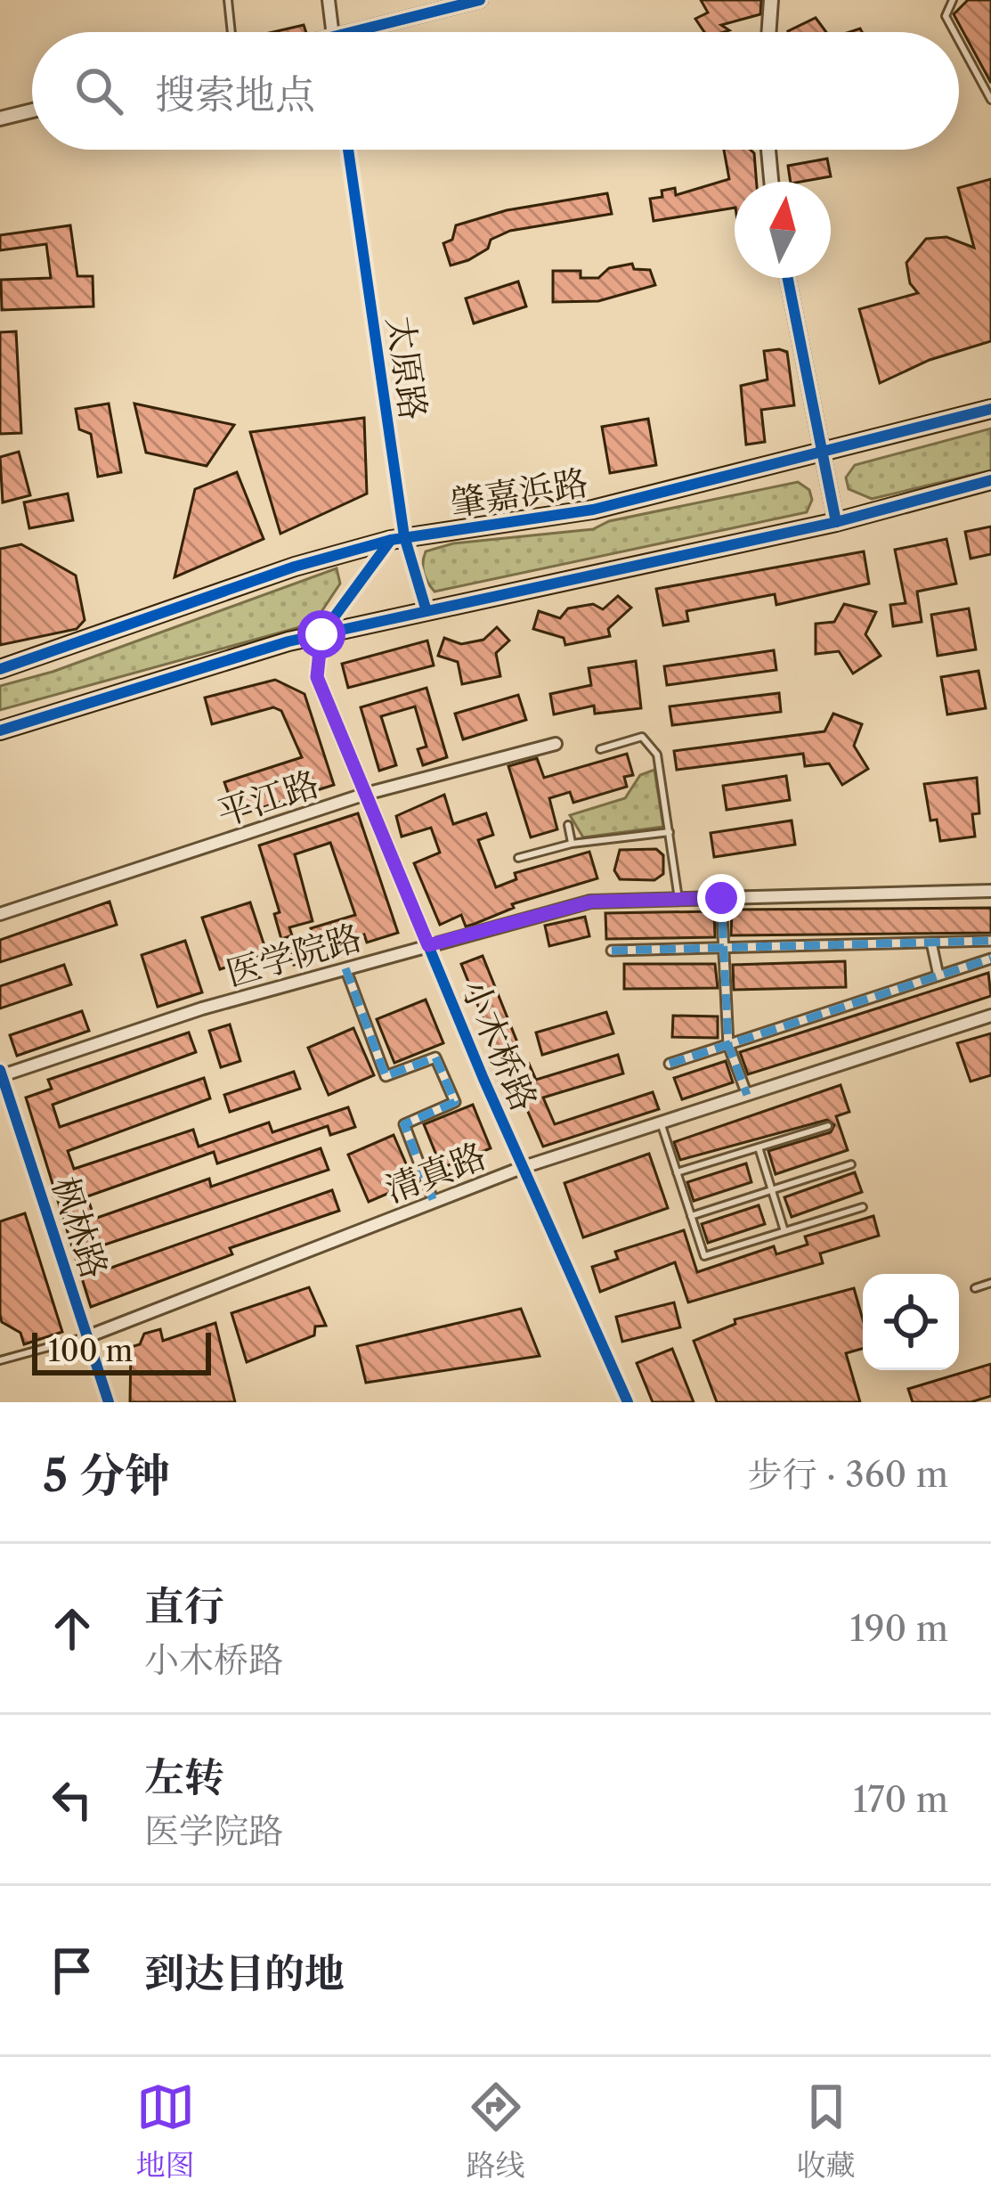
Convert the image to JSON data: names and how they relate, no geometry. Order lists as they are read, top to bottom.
{
  "streets": {
    "main road": ["肇嘉浜路"],
    "street": [
      "太原路",
      "平江路",
      "医学院路",
      "小木桥路",
      "清真路",
      "枫林路"
    ]
  },
  "crossings": [
    ["太原路", "肇嘉浜路"],
    ["平江路", "小木桥路"],
    ["医学院路", "小木桥路"],
    ["医学院路", "枫林路"],
    ["小木桥路", "清真路"],
    ["清真路", "枫林路"]
  ],
  "scale_bar": "100 m",
  "north": "top",
  "page": {
    "search": "搜索地点",
    "scale": "100 m",
    "heading": ["5 分钟", "步行 · 360 m"],
    "list": [
      ["直行", "小木桥路", "190 m"],
      ["左转", "医学院路", "170 m"],
      "到达目的地"
    ],
    "nav": ["地图", "路线", "收藏"]
  }
}
